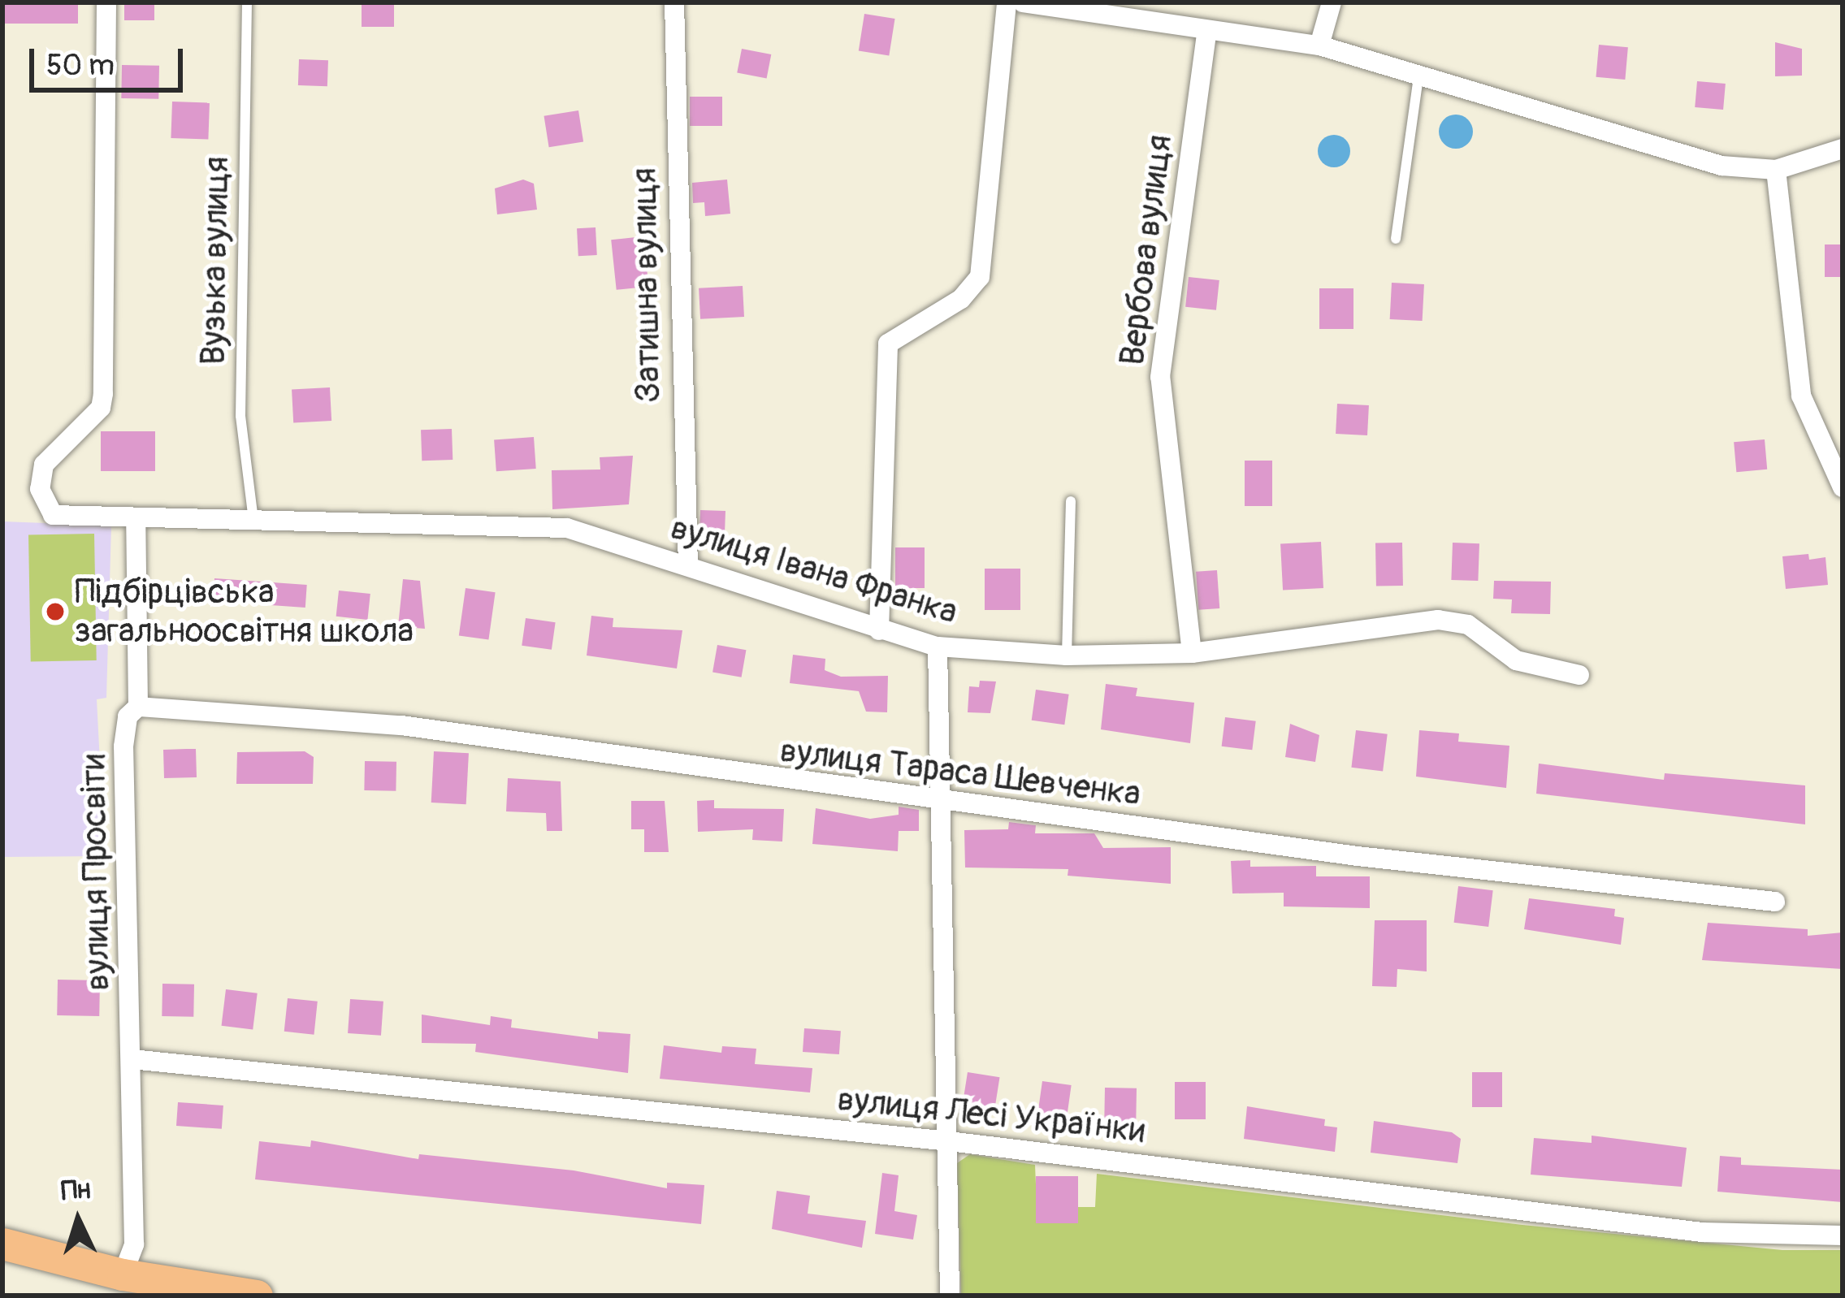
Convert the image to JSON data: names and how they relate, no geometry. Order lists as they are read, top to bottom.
{
  "streets": {
    "street": [
      "Вербова вулиця",
      "Затишна вулиця",
      "вулиця Івана Франка",
      "вулиця Тараса Шевченка",
      "вулиця Просвіти",
      "вулиця Лесі Українки"
    ],
    "lane": ["Вузька вулиця"]
  },
  "crossings": [
    ["Вербова вулиця", "вулиця Івана Франка"],
    ["Вузька вулиця", "вулиця Івана Франка"],
    ["Затишна вулиця", "вулиця Івана Франка"],
    ["вулиця Івана Франка", "вулиця Просвіти"],
    ["вулиця Тараса Шевченка", "вулиця Просвіти"],
    ["вулиця Просвіти", "вулиця Лесі Українки"]
  ],
  "places": ["Підбірцівська загальноосвітня школа"],
  "scale_bar": "50 m",
  "north": "top"
}
